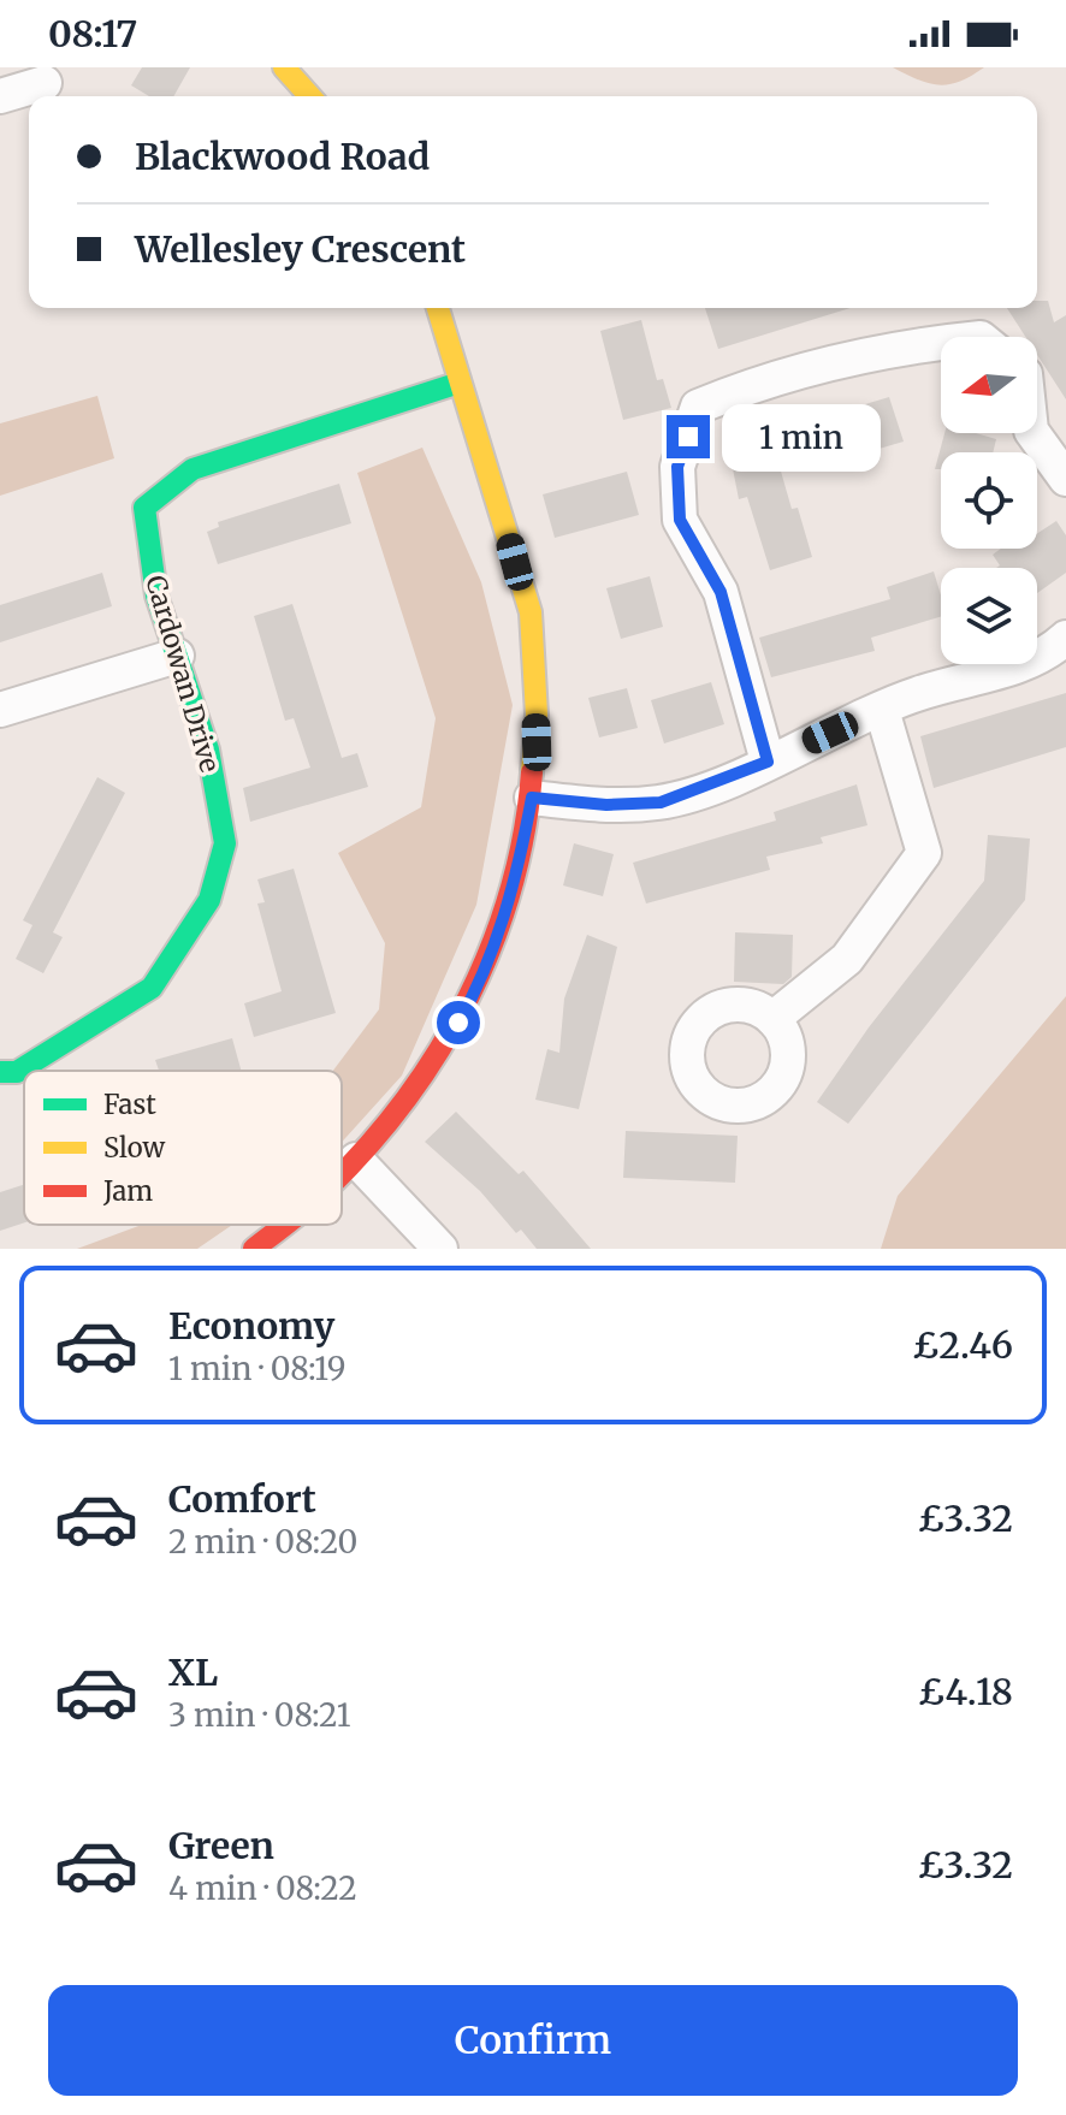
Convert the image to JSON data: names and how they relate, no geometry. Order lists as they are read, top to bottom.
{
  "streets": {
    "street": ["Cardowan Drive"]
  },
  "legend": ["Fast", "Slow", "Jam"],
  "north": "left",
  "page": {
    "status": "08:17",
    "banner": ["Blackwood Road", "Wellesley Crescent"],
    "bubble": "1 min",
    "list": [
      {
        "name": "Economy",
        "note": "1 min · 08:19",
        "value": "£2.46"
      },
      {
        "name": "Comfort",
        "note": "2 min · 08:20",
        "value": "£3.32"
      },
      {
        "name": "XL",
        "note": "3 min · 08:21",
        "value": "£4.18"
      },
      {
        "name": "Green",
        "note": "4 min · 08:22",
        "value": "£3.32"
      }
    ],
    "buttons": "Confirm"
  }
}
